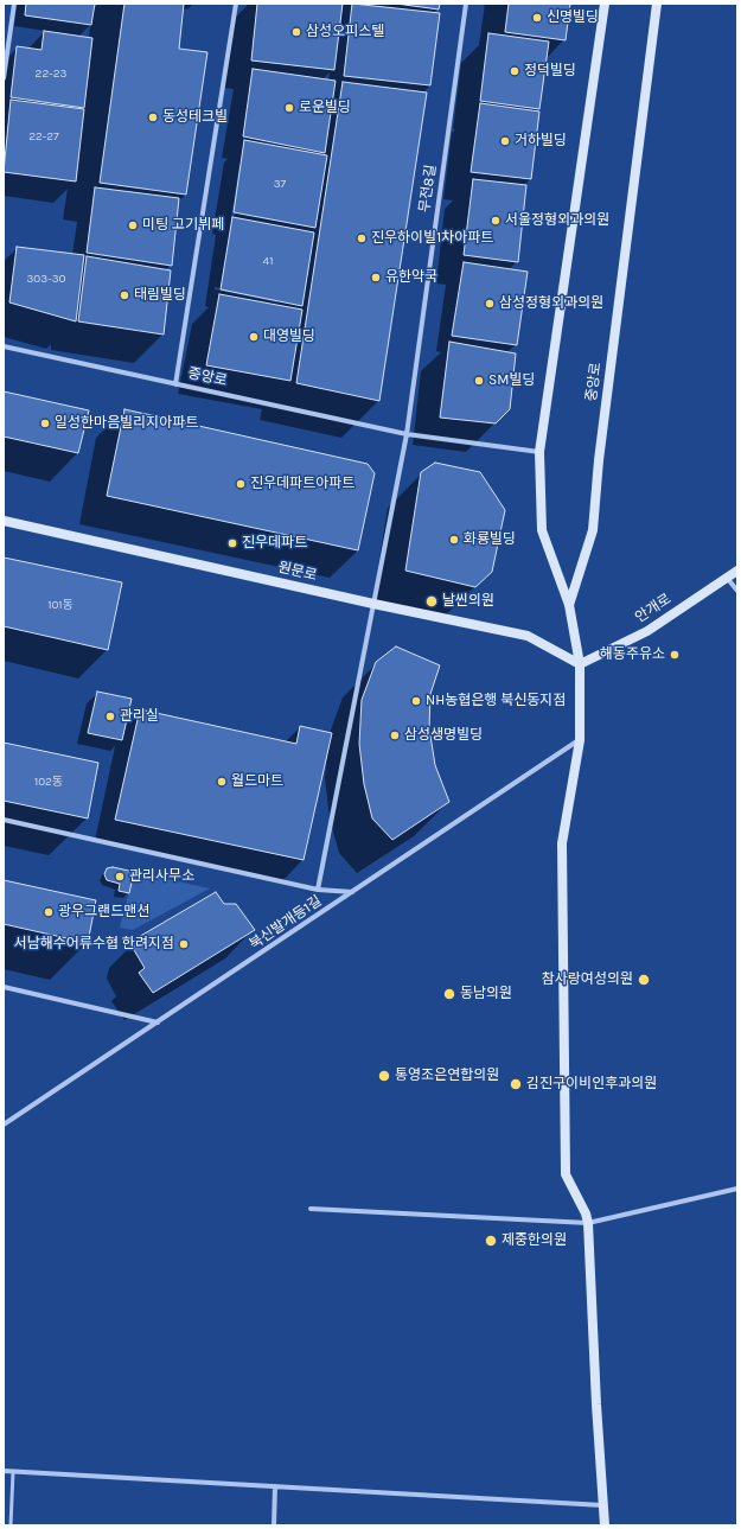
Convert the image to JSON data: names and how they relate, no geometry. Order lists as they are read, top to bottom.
{
  "streets": {
    "street": [
      "무전8길",
      "중앙로",
      "원문로",
      "안개로",
      "북신발개등1길"
    ]
  },
  "crossings": [
    ["무전8길", "중앙로"],
    ["원문로", "안개로"]
  ],
  "places": [
    "신명빌딩",
    "삼성오피스텔",
    "정덕빌딩",
    "로운빌딩",
    "동성테크빌",
    "거하빌딩",
    "서울정형외과의원",
    "미팅 고기뷔페",
    "진우하이빌1차아파트",
    "유한약국",
    "태림빌딩",
    "삼성정형외과의원",
    "대영빌딩",
    "SM빌딩",
    "일성한마음빌리지아파트",
    "진우데파트아파트",
    "화룡빌딩",
    "진우데파트",
    "날씬의원",
    "해동주유소",
    "NH농협은행 북신동지점",
    "관리실",
    "삼성생명빌딩",
    "월드마트",
    "관리사무소",
    "광우그랜드맨션",
    "서남해수어류수협 한려지점",
    "참사랑여성의원",
    "동남의원",
    "통영조은연합의원",
    "김진구이비인후과의원",
    "제중한의원"
  ],
  "house_numbers": [
    "22-23",
    "22-27",
    "37",
    "41",
    "303-30",
    "101동",
    "102동"
  ]
}
